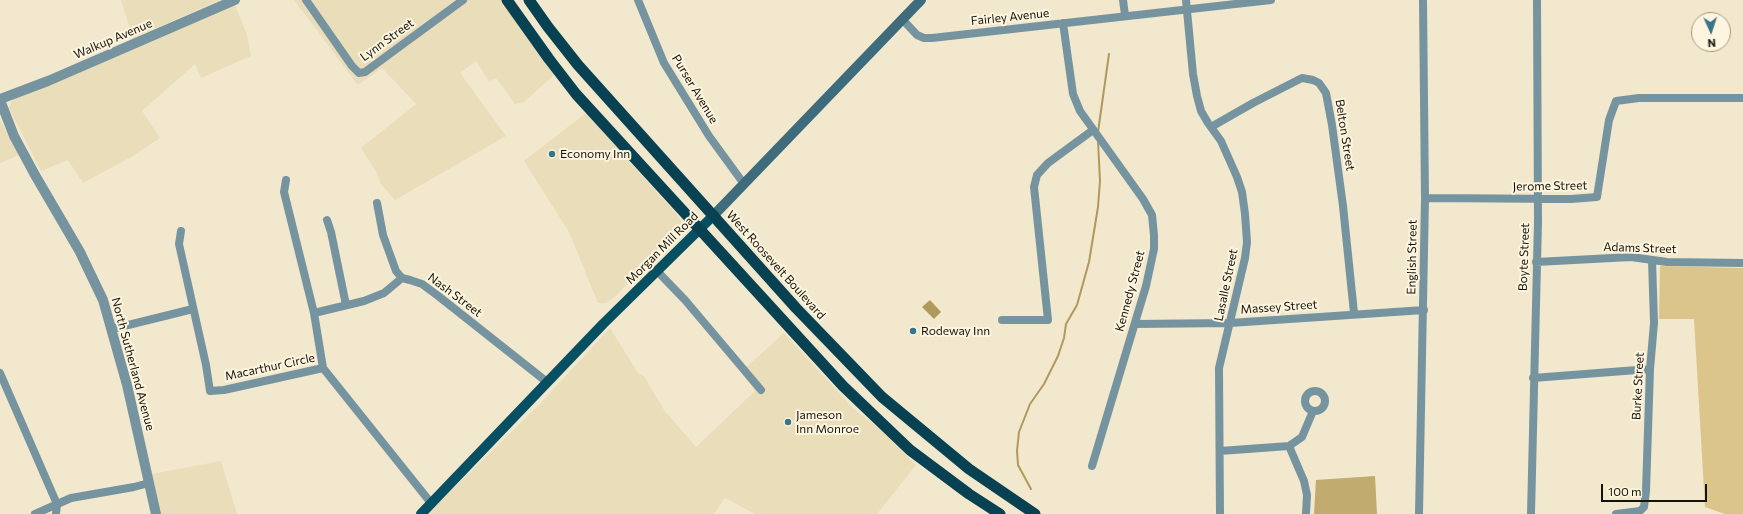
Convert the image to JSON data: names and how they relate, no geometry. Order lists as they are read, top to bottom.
{
  "streets": {
    "highway": ["West Roosevelt Boulevard"],
    "main road": ["Morgan Mill Road"],
    "street": [
      "Fairley Avenue",
      "Walkup Avenue",
      "Lynn Street",
      "Purser Avenue",
      "Belton Street",
      "Jerome Street",
      "Adams Street",
      "English Street",
      "Boyte Street",
      "Lasalle Street",
      "Kennedy Street",
      "Nash Street",
      "Massey Street",
      "North Sutherland Avenue",
      "Macarthur Circle",
      "Burke Street"
    ]
  },
  "crossings": [
    ["Fairley Avenue", "Morgan Mill Road"],
    ["Fairley Avenue", "Lasalle Street"],
    ["Fairley Avenue", "Kennedy Street"],
    ["Walkup Avenue", "North Sutherland Avenue"],
    ["Purser Avenue", "Morgan Mill Road"],
    ["Belton Street", "Lasalle Street"],
    ["Belton Street", "Massey Street"],
    ["Jerome Street", "English Street"],
    ["Jerome Street", "Boyte Street"],
    ["Morgan Mill Road", "West Roosevelt Boulevard"],
    ["Morgan Mill Road", "Nash Street"],
    ["Adams Street", "Boyte Street"],
    ["Adams Street", "Burke Street"],
    ["English Street", "Massey Street"],
    ["Lasalle Street", "Massey Street"],
    ["Kennedy Street", "Massey Street"]
  ],
  "places": ["Economy Inn", "Rodeway Inn", "Jameson Inn Monroe"],
  "scale_bar": "100 m",
  "north": "bottom"
}
